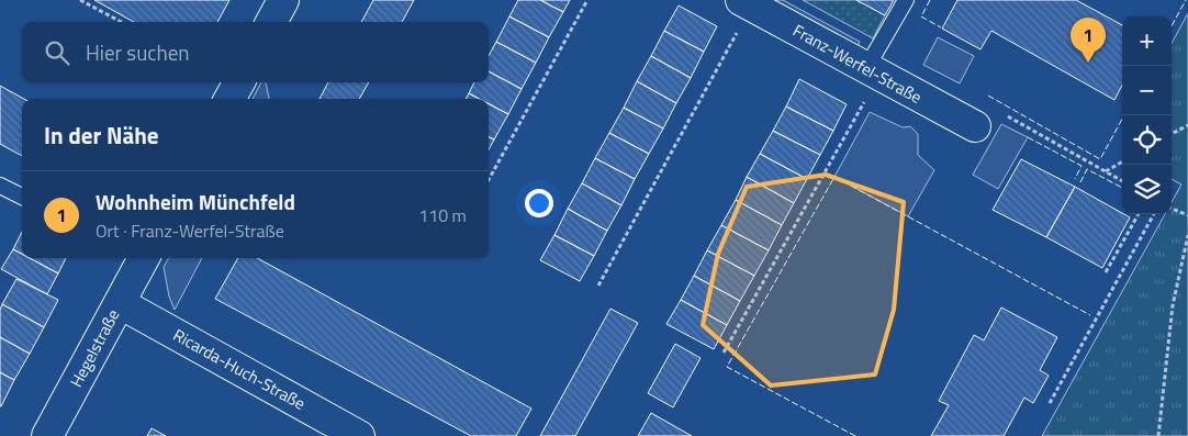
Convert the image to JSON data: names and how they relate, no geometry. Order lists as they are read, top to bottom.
{
  "streets": {
    "street": ["Franz-Werfel-Straße", "Hegelstraße", "Ricarda-Huch-Straße"]
  },
  "crossings": [
    ["Hegelstraße", "Ricarda-Huch-Straße"]
  ],
  "page": {
    "map_buttons": ["+", "−"],
    "pins": "1",
    "search": "Hier suchen",
    "heading": "In der Nähe",
    "list": [
      {
        "mark": "1",
        "name": "Wohnheim Münchfeld",
        "note": "Ort · Franz-Werfel-Straße",
        "value": "110 m"
      }
    ]
  }
}
